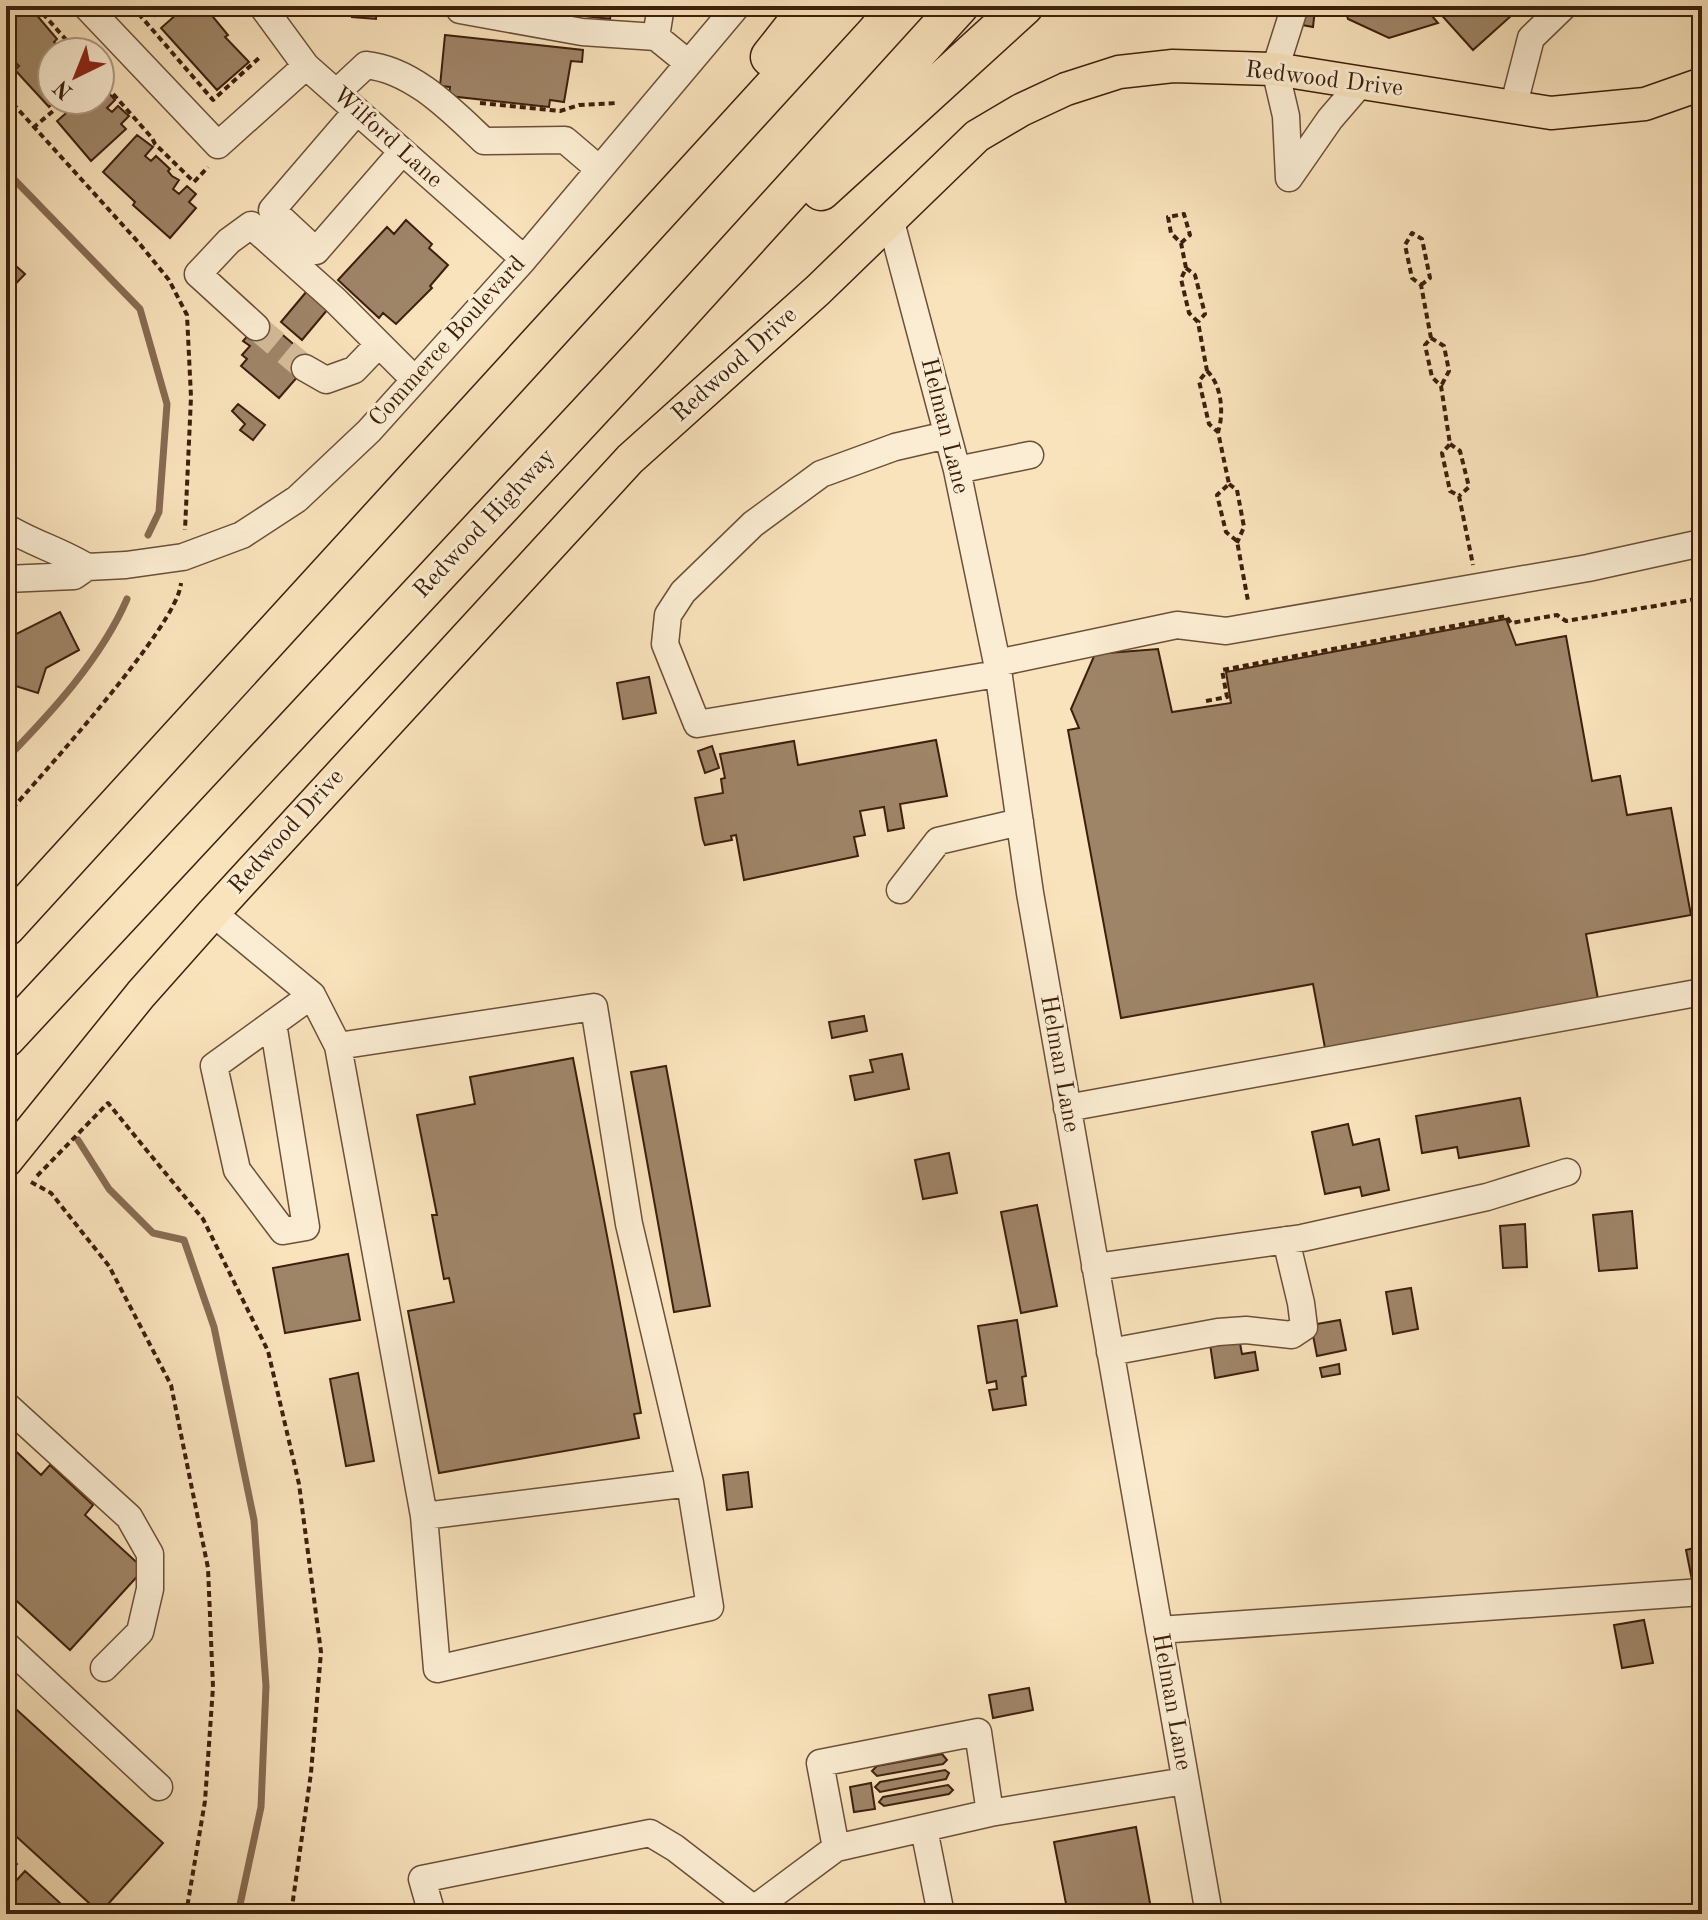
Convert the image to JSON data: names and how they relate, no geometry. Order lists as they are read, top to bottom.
{
  "streets": {
    "highway": ["Redwood Highway"],
    "main road": ["Redwood Drive"],
    "street": ["Wilford Lane", "Commerce Boulevard", "Helman Lane"]
  },
  "crossings": [
    ["Redwood Drive", "Helman Lane"],
    ["Wilford Lane", "Commerce Boulevard"]
  ],
  "north": "bottom left"
}
